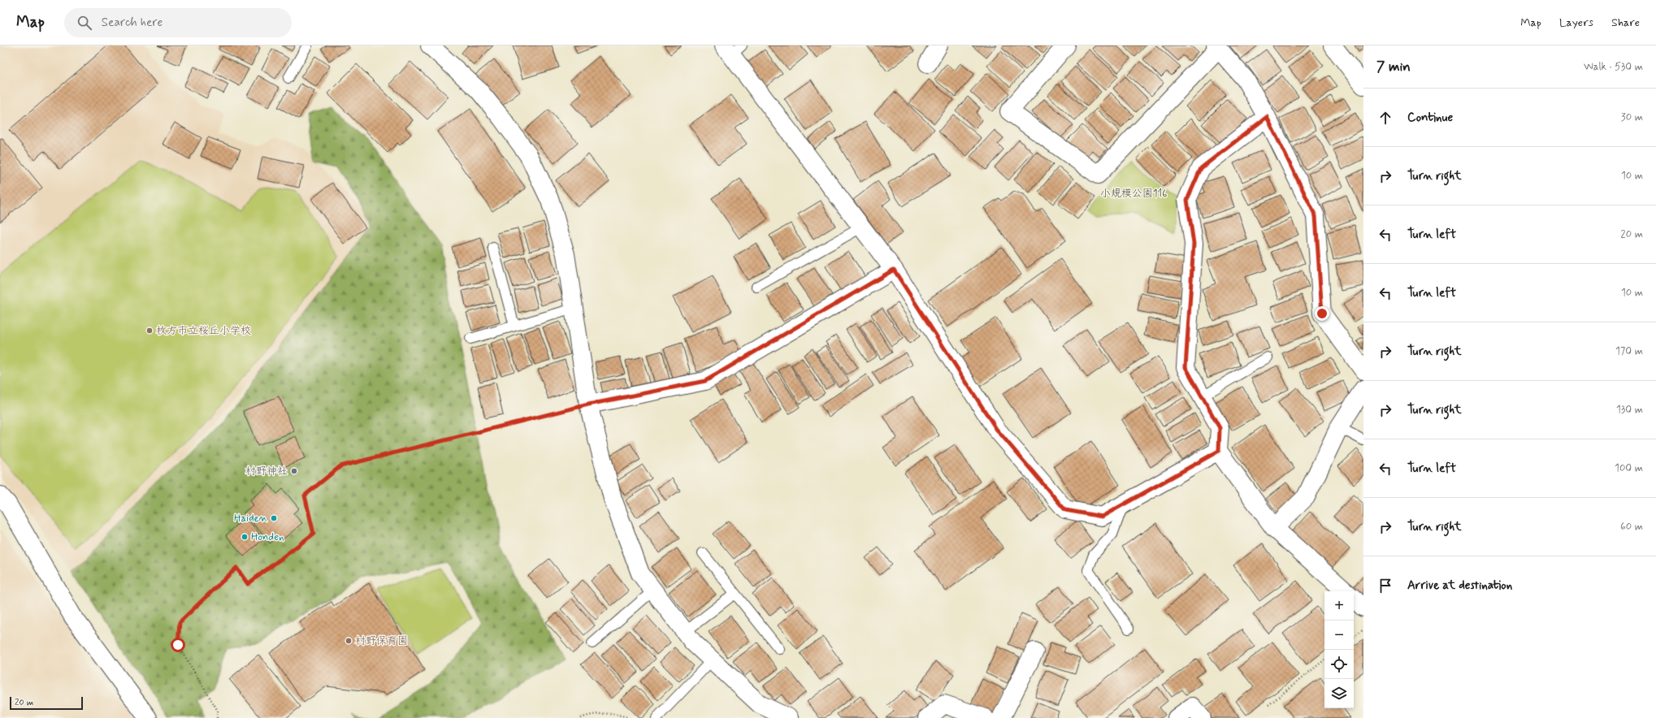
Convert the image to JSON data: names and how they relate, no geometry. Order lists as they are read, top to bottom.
{
  "parks": ["小規模公園116"],
  "places": [
    "枚方市立桜丘小学校",
    "村野神社",
    "Haiden",
    "Honden",
    "村野保育園"
  ],
  "scale_bar": "20 m",
  "page": {
    "header": "Map",
    "search": "Search here",
    "nav": ["Map", "Layers", "Share"],
    "heading": ["7 min", "Walk · 530 m"],
    "list": [
      ["Continue", "30 m"],
      ["Turn right", "10 m"],
      ["Turn left", "20 m"],
      ["Turn left", "10 m"],
      ["Turn right", "170 m"],
      ["Turn right", "130 m"],
      ["Turn left", "100 m"],
      ["Turn right", "60 m"],
      "Arrive at destination"
    ],
    "map_buttons": ["+", "−"],
    "scale": "20 m"
  }
}
